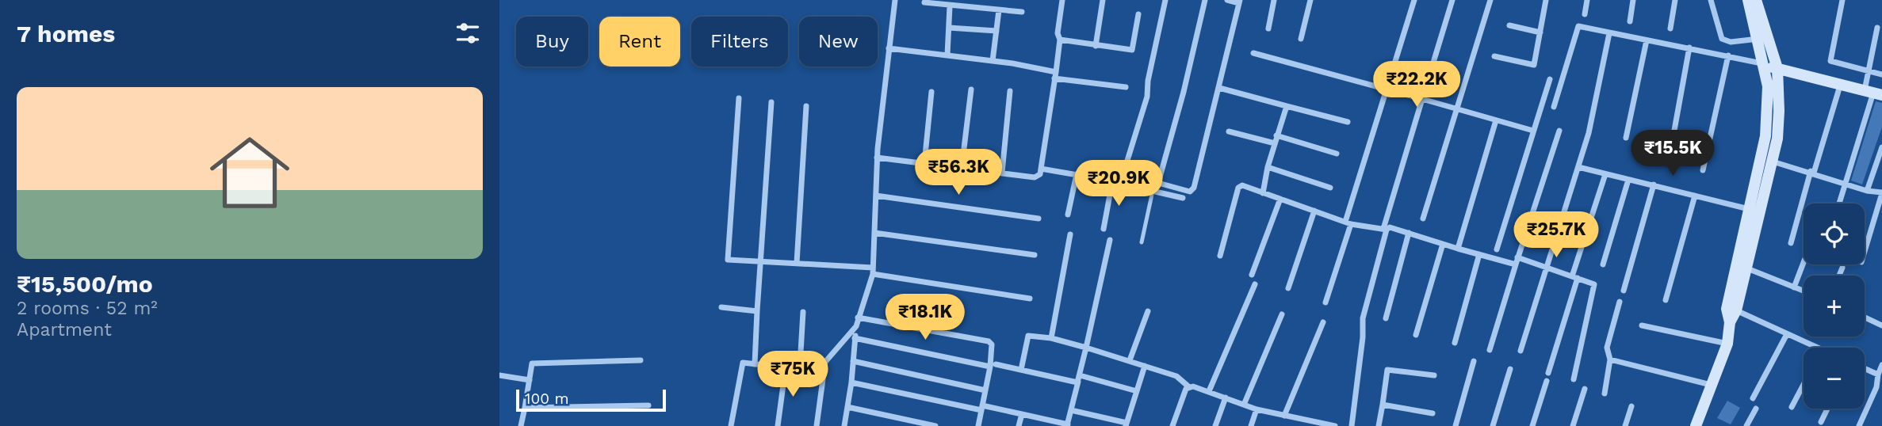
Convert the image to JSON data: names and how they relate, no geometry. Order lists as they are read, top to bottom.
{
  "scale_bar": "100 m",
  "page": {
    "heading": "7 homes",
    "chip": [
      "Buy",
      "Rent",
      "Filters",
      "New"
    ],
    "price": [
      "₹22.2K",
      "₹15.5K",
      "₹56.3K",
      "₹20.9K",
      "₹25.7K",
      "₹18.1K",
      "₹75K"
    ],
    "list": [
      {
        "name": "₹15,500/mo",
        "note": "2 rooms · 52 m² · Apartment"
      }
    ],
    "map_buttons": ["+", "−"],
    "scale": "100 m"
  }
}
